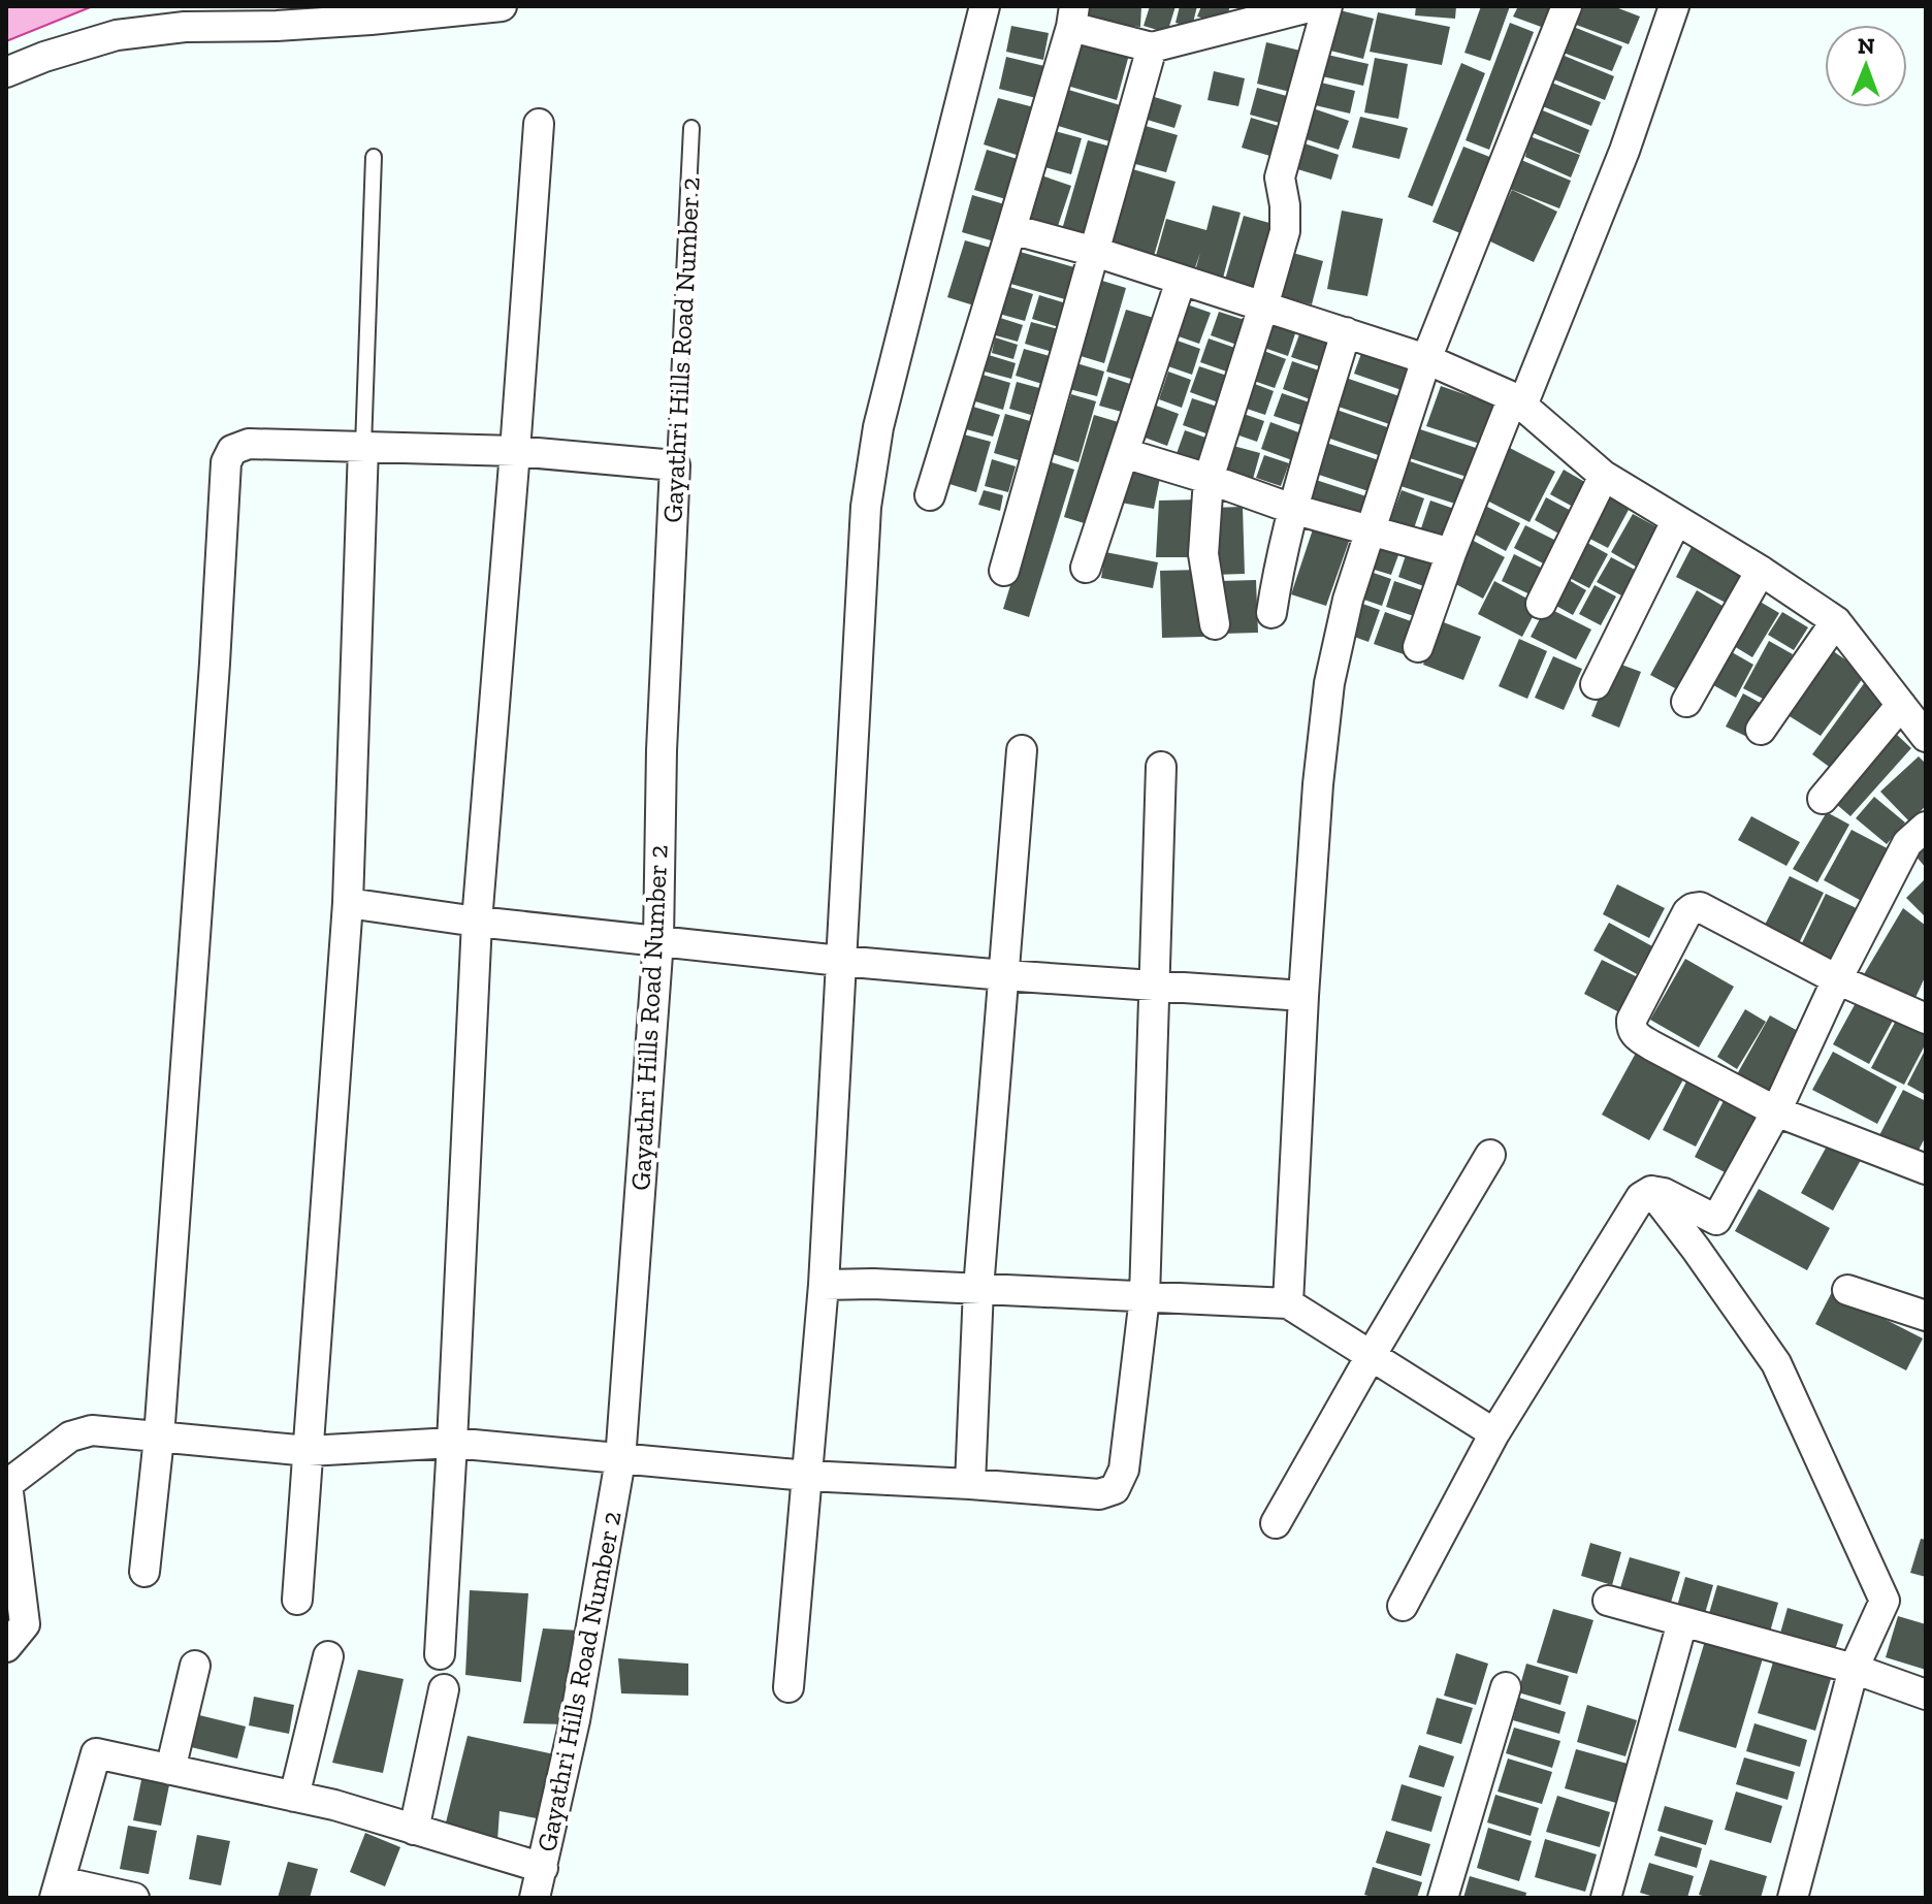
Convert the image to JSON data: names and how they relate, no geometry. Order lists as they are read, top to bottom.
{
  "streets": {
    "street": ["Gayathri Hills Road Number 2"]
  },
  "north": "top"
}
